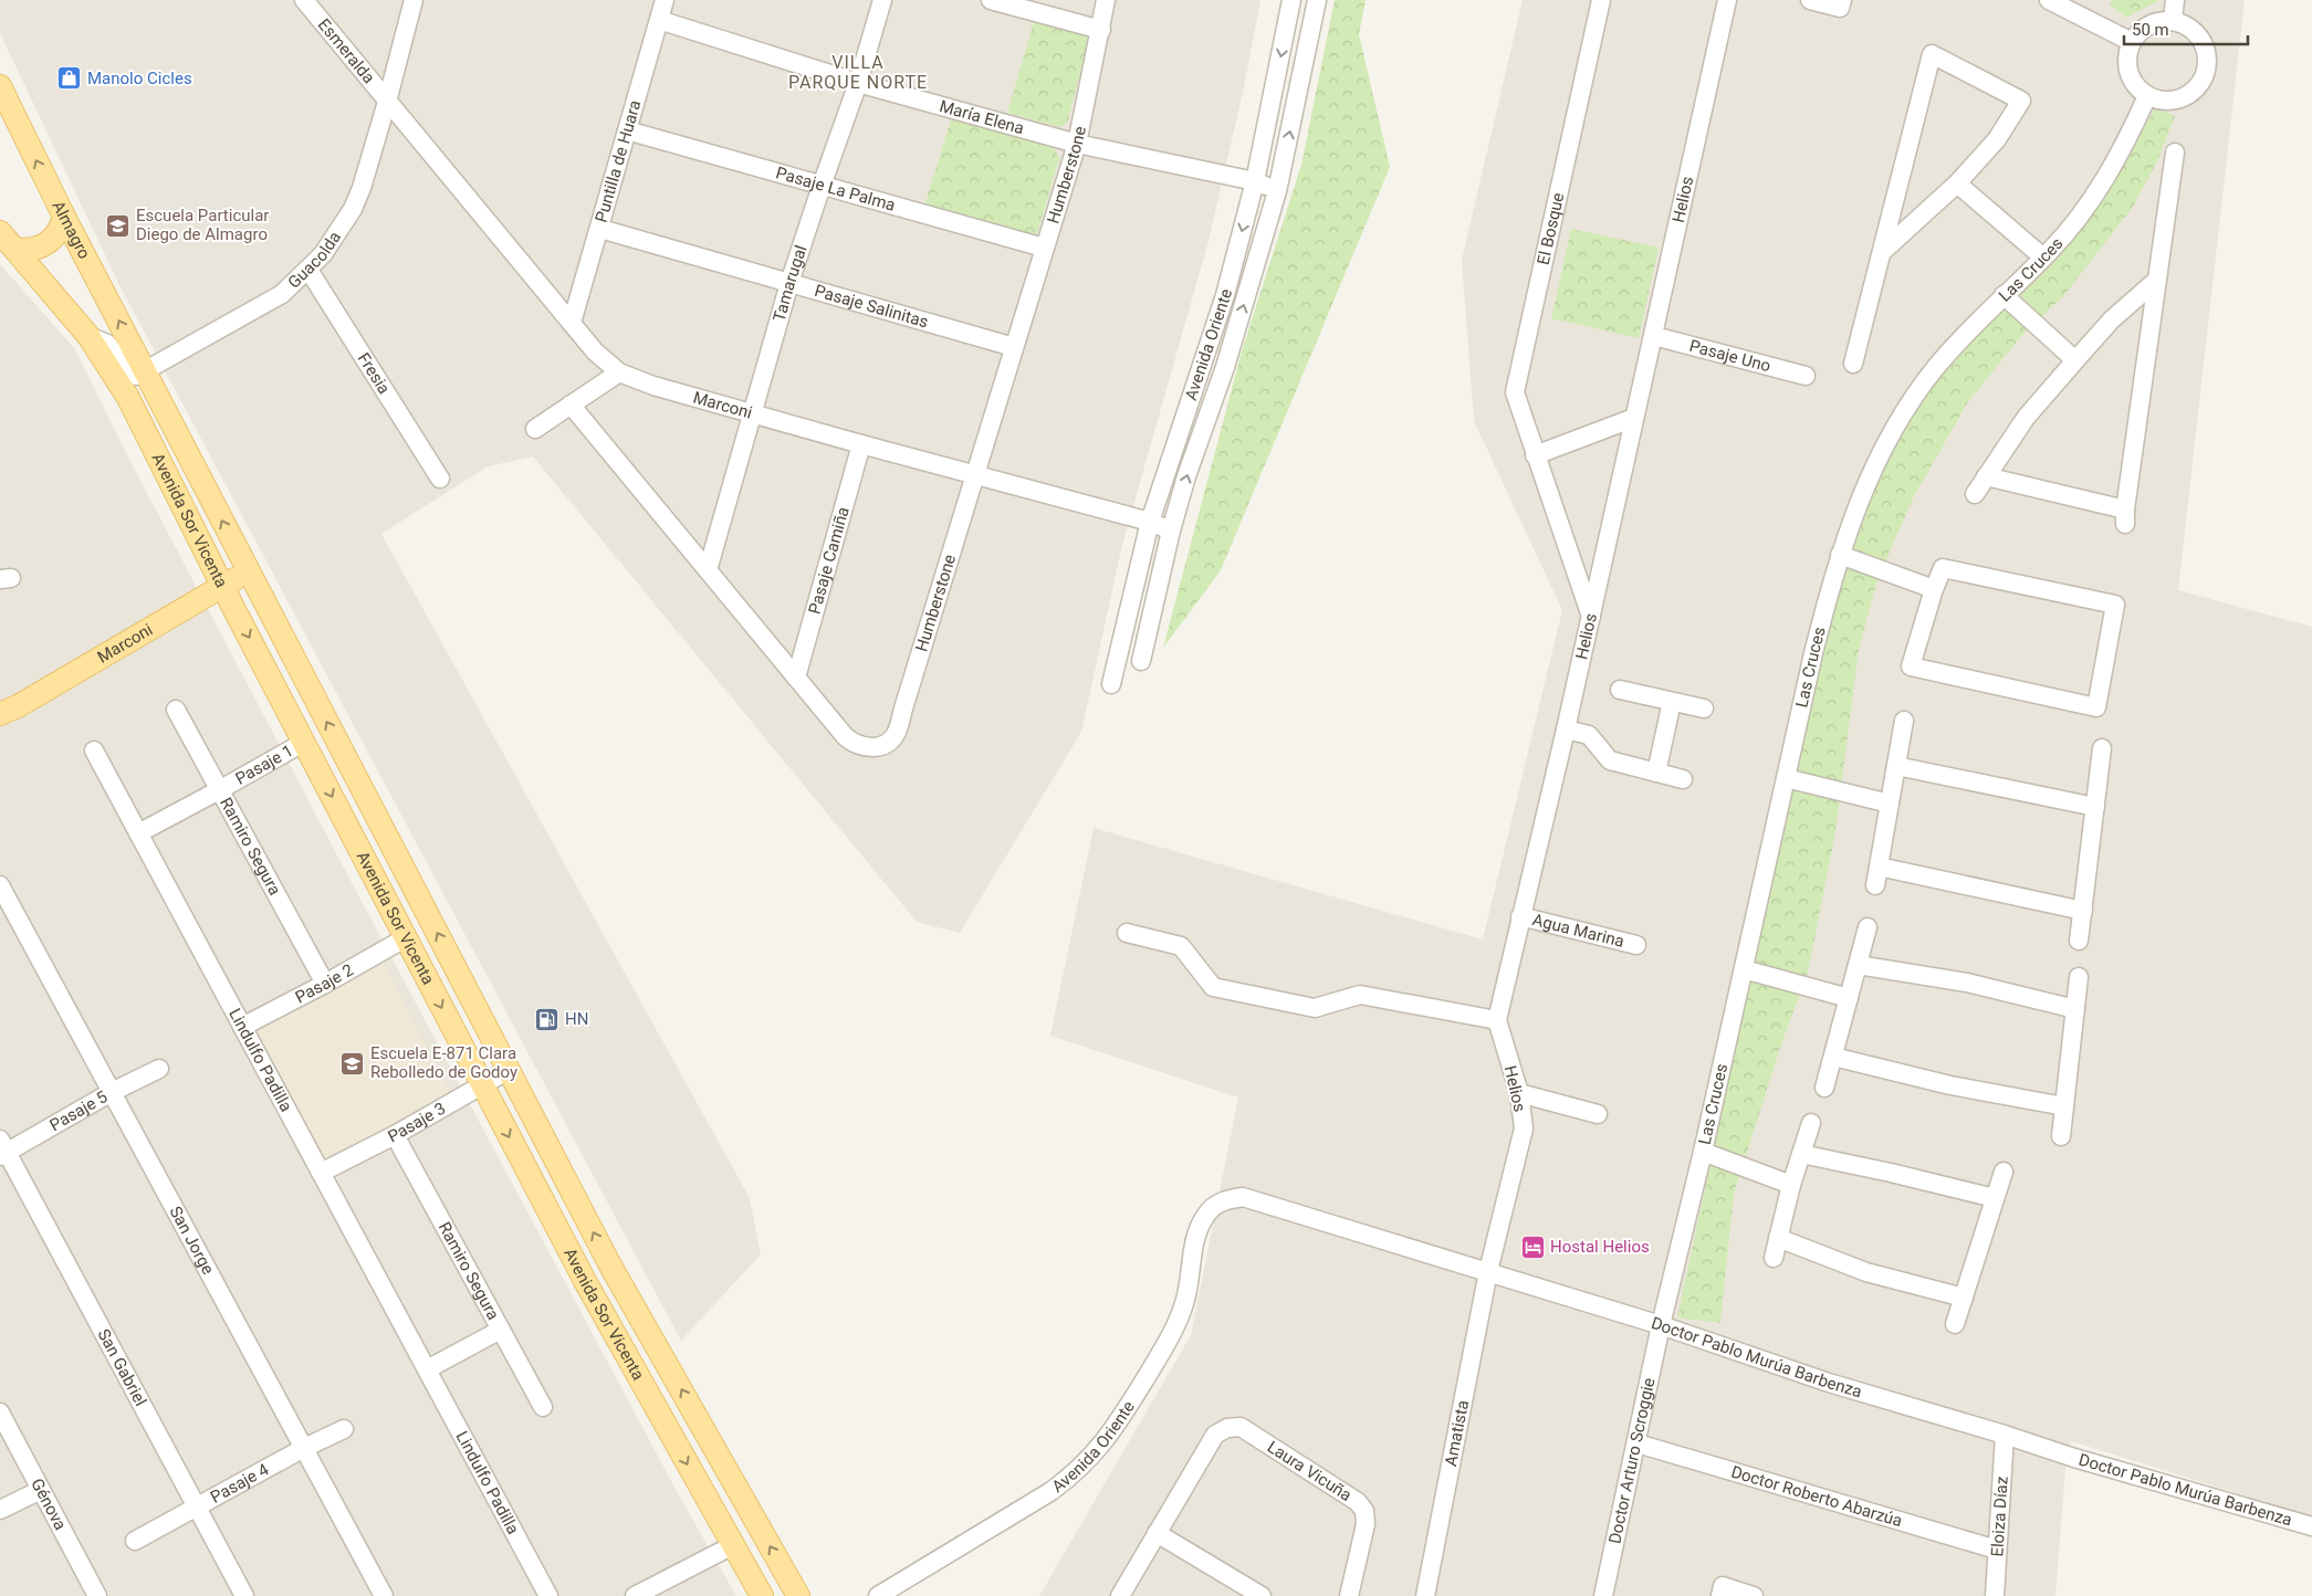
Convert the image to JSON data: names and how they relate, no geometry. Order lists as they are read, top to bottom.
{
  "streets": {
    "main road": ["Almagro", "Marconi", "Avenida Sor Vicenta"],
    "street": [
      "Esmeralda",
      "María Elena",
      "Puntilla de Huara",
      "Humberstone",
      "Pasaje La Palma",
      "Helios",
      "El Bosque",
      "Guacolda",
      "Las Cruces",
      "Tamarugal",
      "Pasaje Salinitas",
      "Avenida Oriente",
      "Pasaje Uno",
      "Fresia",
      "Pasaje Camiña",
      "Pasaje 1",
      "Ramiro Segura",
      "Agua Marina",
      "Pasaje 2",
      "Lindulfo Padilla",
      "Pasaje 5",
      "Pasaje 3",
      "San Jorge",
      "Doctor Pablo Murúa Barbenza",
      "San Gabriel",
      "Amatista",
      "Doctor Arturo Scroggie",
      "Laura Vicuña",
      "Pasaje 4",
      "Doctor Roberto Abarzúa",
      "Génova",
      "Eloiza Díaz"
    ]
  },
  "crossings": [
    ["Esmeralda", "Guacolda"],
    ["Esmeralda", "Marconi"],
    ["María Elena", "Puntilla de Huara"],
    ["María Elena", "Humberstone"],
    ["María Elena", "Tamarugal"],
    ["María Elena", "Avenida Oriente"],
    ["Puntilla de Huara", "Pasaje La Palma"],
    ["Puntilla de Huara", "Pasaje Salinitas"],
    ["Puntilla de Huara", "Marconi"],
    ["Humberstone", "Pasaje La Palma"],
    ["Humberstone", "Tamarugal"],
    ["Humberstone", "Pasaje Salinitas"],
    ["Humberstone", "Marconi"],
    ["Humberstone", "Pasaje Camiña"],
    ["Pasaje La Palma", "Tamarugal"],
    ["Helios", "El Bosque"],
    ["Helios", "Pasaje Uno"],
    ["Helios", "Agua Marina"],
    ["Helios", "Doctor Pablo Murúa Barbenza"],
    ["Helios", "Amatista"],
    ["Almagro", "Guacolda"],
    ["Almagro", "Avenida Sor Vicenta"],
    ["Guacolda", "Fresia"],
    ["Guacolda", "Marconi"],
    ["Guacolda", "Avenida Sor Vicenta"],
    ["Las Cruces", "Doctor Pablo Murúa Barbenza"],
    ["Las Cruces", "Doctor Arturo Scroggie"],
    ["Tamarugal", "Pasaje Salinitas"],
    ["Tamarugal", "Marconi"],
    ["Avenida Oriente", "Marconi"],
    ["Avenida Oriente", "Doctor Pablo Murúa Barbenza"],
    ["Marconi", "Avenida Sor Vicenta"],
    ["Marconi", "Pasaje Camiña"],
    ["Avenida Sor Vicenta", "Pasaje 1"],
    ["Avenida Sor Vicenta", "Pasaje 2"],
    ["Avenida Sor Vicenta", "Pasaje 3"],
    ["Pasaje 1", "Ramiro Segura"],
    ["Pasaje 1", "Lindulfo Padilla"],
    ["Ramiro Segura", "Pasaje 2"],
    ["Ramiro Segura", "Pasaje 3"],
    ["Pasaje 2", "Lindulfo Padilla"],
    ["Lindulfo Padilla", "Pasaje 3"],
    ["Pasaje 5", "San Jorge"],
    ["Pasaje 5", "San Gabriel"],
    ["San Jorge", "Pasaje 4"],
    ["Doctor Pablo Murúa Barbenza", "Amatista"],
    ["Doctor Pablo Murúa Barbenza", "Doctor Arturo Scroggie"],
    ["Doctor Pablo Murúa Barbenza", "Eloiza Díaz"],
    ["San Gabriel", "Pasaje 4"],
    ["Doctor Arturo Scroggie", "Doctor Roberto Abarzúa"],
    ["Doctor Roberto Abarzúa", "Eloiza Díaz"]
  ],
  "one_way": ["Almagro"],
  "districts": ["VILLA PARQUE NORTE"],
  "places": {
    "shop": ["Manolo Cicles"],
    "school or university": ["Escuela Particular Diego de Almagro", "Escuela E-871 Clara Rebolledo de Godoy"],
    "fuel station": ["HN"],
    "hotel": ["Hostal Helios"]
  },
  "scale_bar": "50 m"
}
